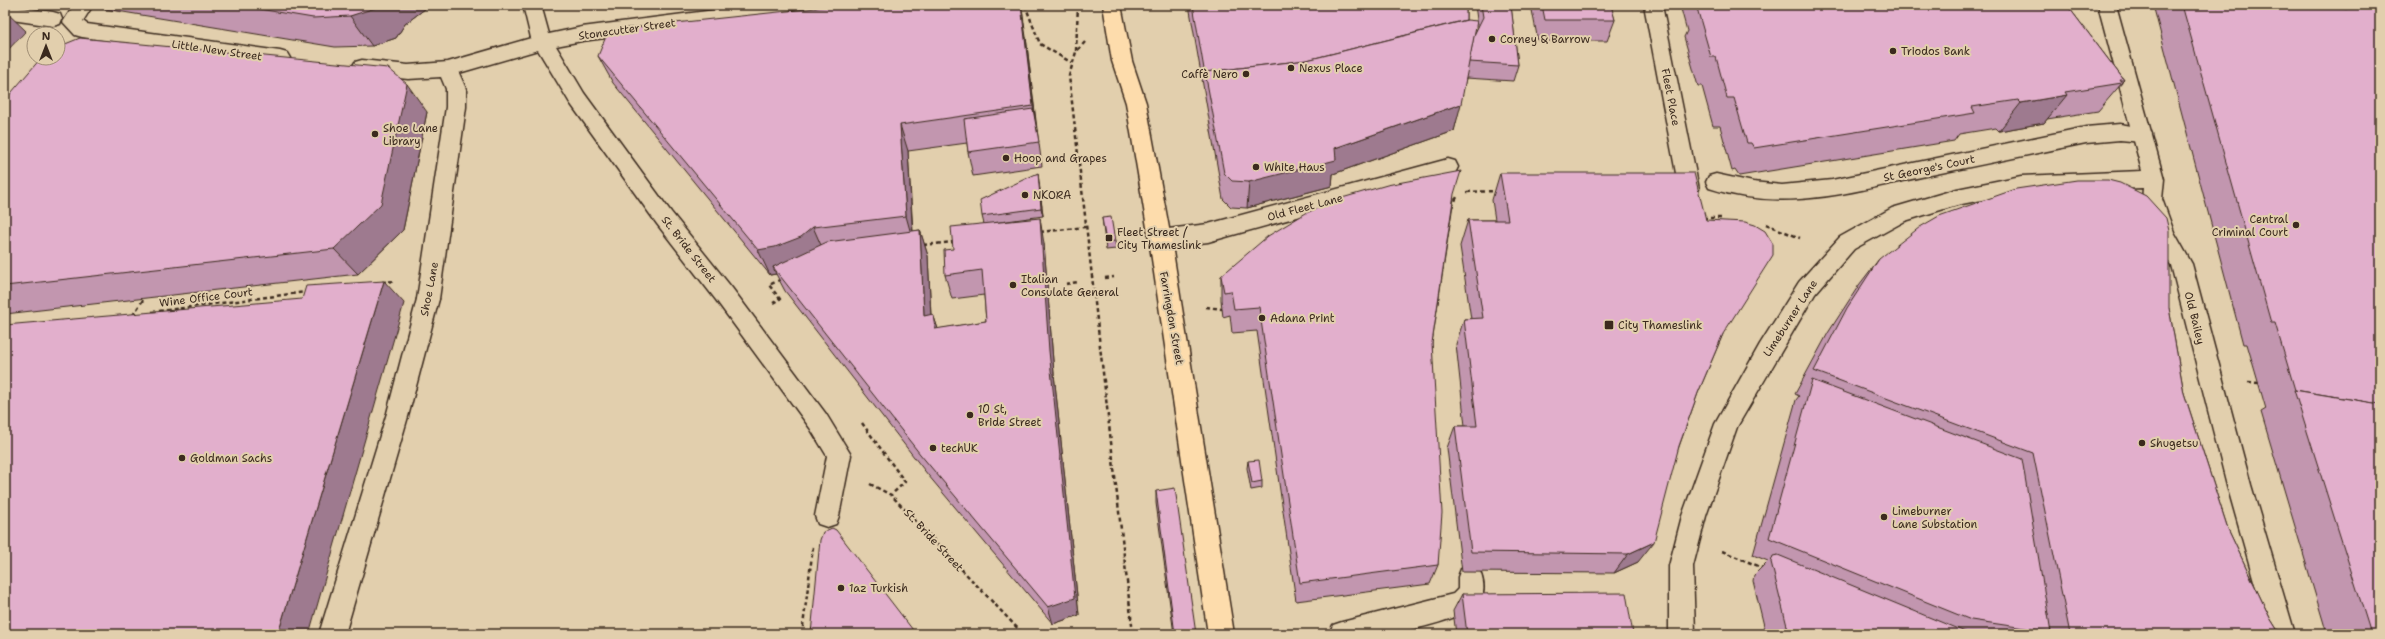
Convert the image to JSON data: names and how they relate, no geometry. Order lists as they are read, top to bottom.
{
  "streets": {
    "main road": ["Farringdon Street"],
    "street": [
      "Stonecutter Street",
      "Little New Street",
      "Fleet Place",
      "St George's Court",
      "Old Fleet Lane",
      "St. Bride Street",
      "Shoe Lane",
      "Limeburner Lane",
      "Old Bailey"
    ],
    "path": ["Wine Office Court"]
  },
  "crossings": [
    ["Stonecutter Street", "St. Bride Street"],
    ["St George's Court", "Old Bailey"],
    ["Old Fleet Lane", "Farringdon Street"],
    ["Limeburner Lane", "Old Bailey"]
  ],
  "places": {
    "other": [
      "Corney & Barrow",
      "Triodos Bank",
      "Nexus Place",
      "Caffè Nero",
      "Shoe Lane Library",
      "Hoop and Grapes",
      "White Haus",
      "NKORA",
      "Central Criminal Court",
      "Italian Consulate General",
      "Adana Print",
      "10 St, Bride Street",
      "Shugetsu",
      "techUK",
      "Goldman Sachs",
      "Limeburner Lane Substation",
      "1az Turkish"
    ],
    "transit": ["Fleet Street / City Thameslink", "City Thameslink"]
  },
  "north": "top"
}
